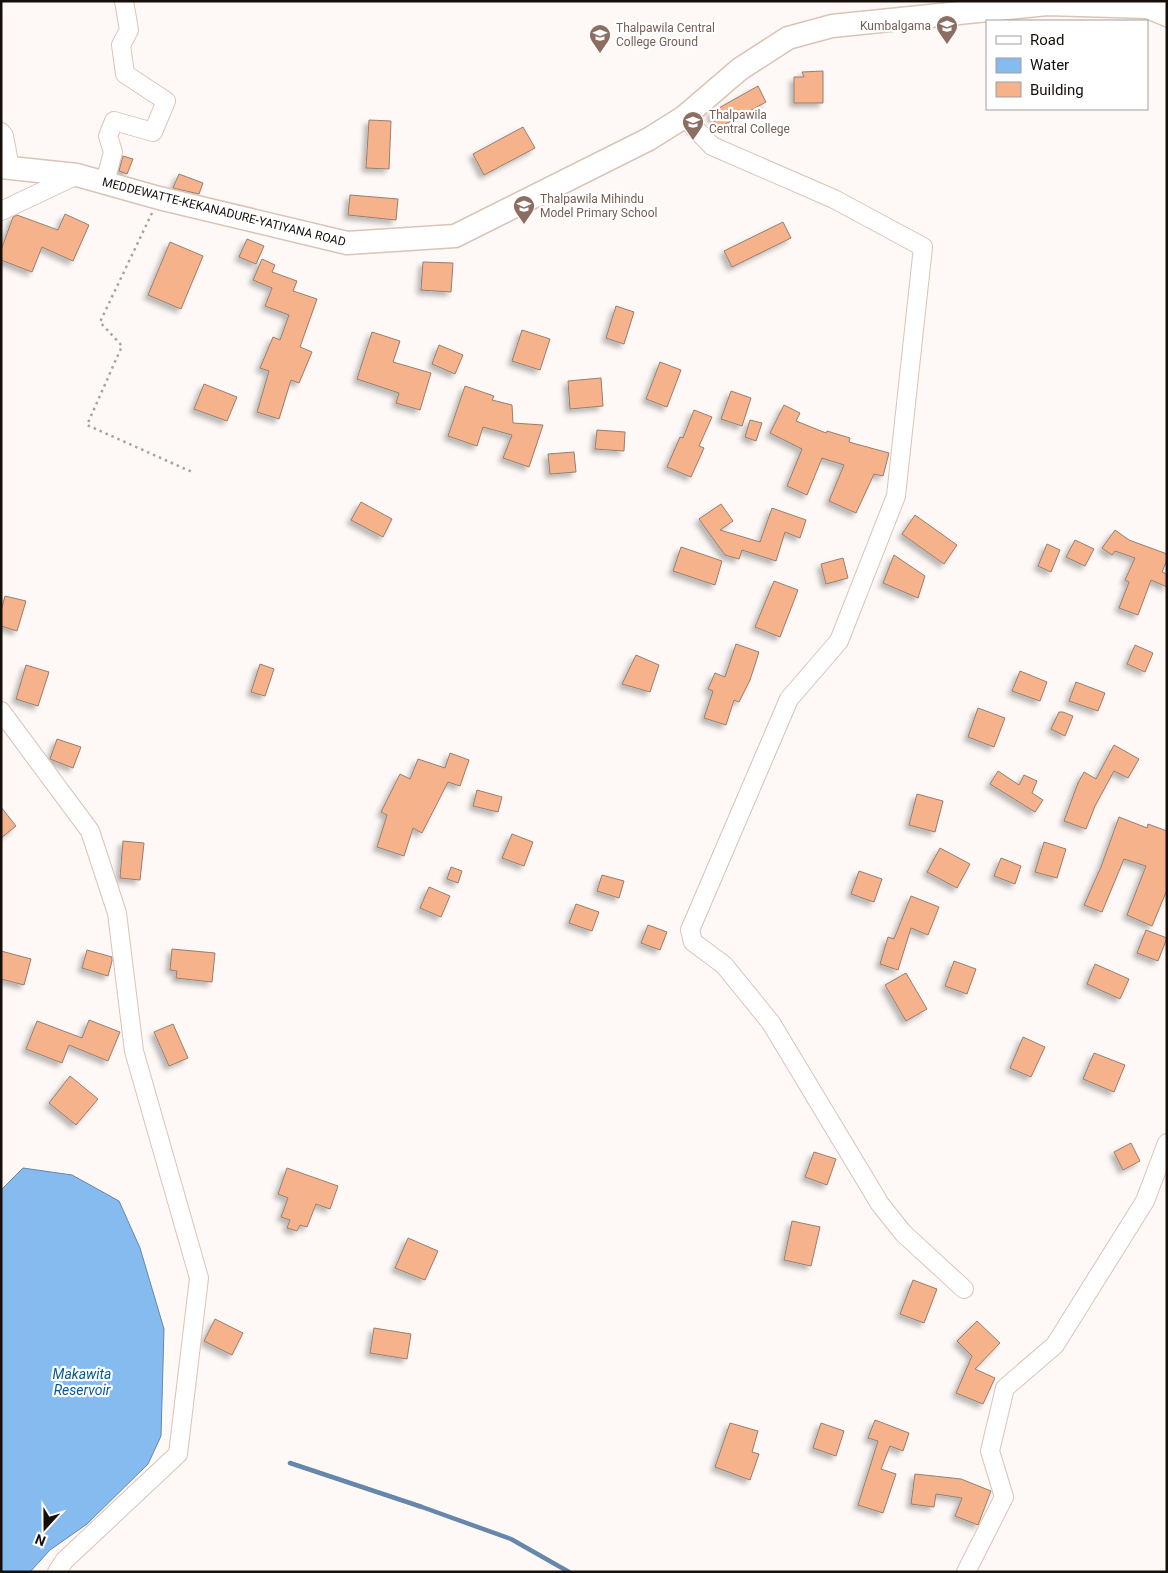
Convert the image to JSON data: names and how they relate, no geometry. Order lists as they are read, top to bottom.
{
  "streets": {
    "main road": ["MEDDEWATTE-KEKANADURE-YATIYANA ROAD"]
  },
  "water": ["Makawita Reservoir"],
  "places": {
    "school or university": [
      "Kumbalgama",
      "Thalpawila Central College Ground",
      "Thalpawila Central College",
      "Thalpawila Mihindu Model Primary School"
    ]
  },
  "legend": ["Road", "Water", "Building"],
  "north": "bottom"
}
